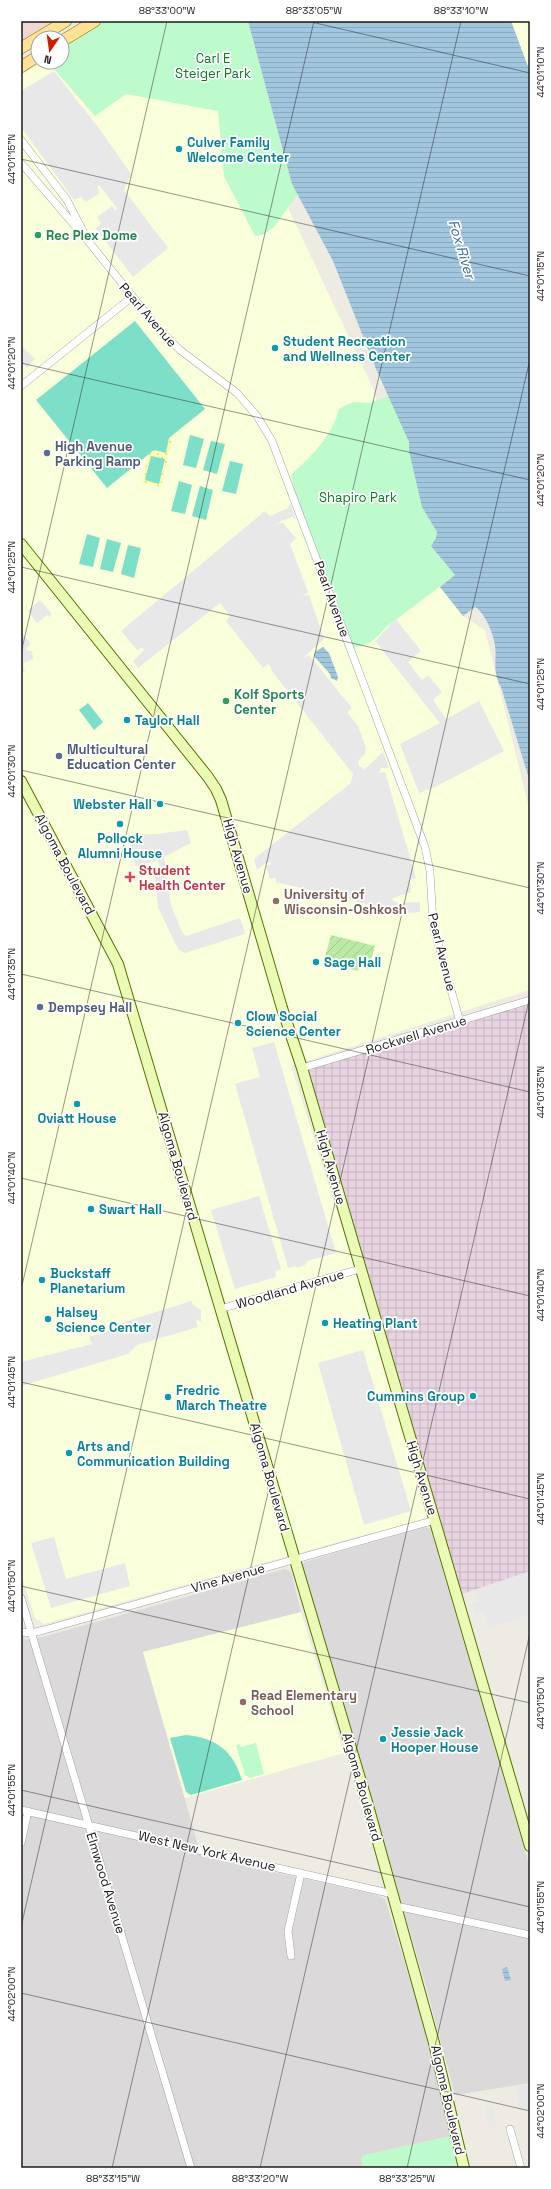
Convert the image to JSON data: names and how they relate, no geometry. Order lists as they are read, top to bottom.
{
  "streets": {
    "main road": ["High Avenue", "Algoma Boulevard"],
    "street": [
      "Pearl Avenue",
      "Rockwell Avenue",
      "Woodland Avenue",
      "Vine Avenue",
      "West New York Avenue",
      "Elmwood Avenue"
    ]
  },
  "crossings": [
    ["Pearl Avenue", "Rockwell Avenue"],
    ["High Avenue", "Rockwell Avenue"],
    ["High Avenue", "Woodland Avenue"],
    ["High Avenue", "Vine Avenue"],
    ["Algoma Boulevard", "Woodland Avenue"],
    ["Algoma Boulevard", "Vine Avenue"],
    ["Algoma Boulevard", "West New York Avenue"],
    ["Vine Avenue", "Elmwood Avenue"],
    ["West New York Avenue", "Elmwood Avenue"]
  ],
  "water": ["Fox River"],
  "parks": ["Carl E Steiger Park", "Shapiro Park"],
  "places": {
    "other": [
      "Culver Family Welcome Center",
      "Rec Plex Dome",
      "Student Recreation and Wellness Center",
      "High Avenue Parking Ramp",
      "Kolf Sports Center",
      "Taylor Hall",
      "Multicultural Education Center",
      "Webster Hall",
      "Pollock Alumni House",
      "University of Wisconsin-Oshkosh",
      "Sage Hall",
      "Dempsey Hall",
      "Clow Social Science Center",
      "Oviatt House",
      "Swart Hall",
      "Buckstaff Planetarium",
      "Halsey Science Center",
      "Heating Plant",
      "Cummins Group",
      "Fredric March Theatre",
      "Arts and Communication Building",
      "Read Elementary School",
      "Jessie Jack Hooper House"
    ],
    "health": ["Student Health Center"]
  },
  "north": "bottom",
  "coordinates": [
    "88°33'00\"W",
    "88°33'05\"W",
    "88°33'10\"W",
    "44°01'10\"N",
    "44°01'15\"N",
    "44°01'20\"N",
    "44°01'25\"N",
    "44°01'30\"N",
    "44°01'35\"N",
    "44°01'40\"N",
    "44°01'45\"N",
    "44°01'50\"N",
    "44°01'55\"N",
    "44°02'00\"N",
    "88°33'15\"W",
    "88°33'20\"W",
    "88°33'25\"W"
  ]
}
